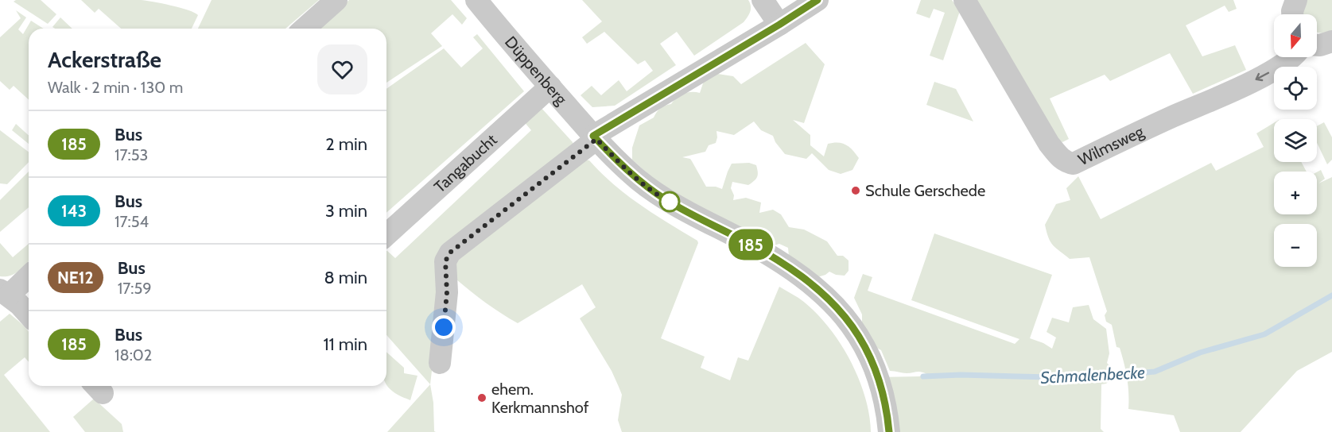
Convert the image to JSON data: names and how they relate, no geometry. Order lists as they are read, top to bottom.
{
  "streets": {
    "street": ["Düppenberg", "Wilmsweg", "Tangabucht"]
  },
  "crossings": [
    ["Düppenberg", "Tangabucht"]
  ],
  "water": ["Schmalenbecke"],
  "places": ["Schule Gerschede", "ehem. Kerkmannshof"],
  "lines": ["bus line 185"],
  "north": "bottom",
  "page": {
    "on_map": "185",
    "map_buttons": ["+", "−"],
    "heading": ["Ackerstraße", "Walk · 2 min · 130 m"],
    "list": [
      {
        "mark": "185",
        "name": "Bus",
        "note": "17:53",
        "value": "2 min"
      },
      {
        "mark": "143",
        "name": "Bus",
        "note": "17:54",
        "value": "3 min"
      },
      {
        "mark": "NE12",
        "name": "Bus",
        "note": "17:59",
        "value": "8 min"
      },
      {
        "mark": "185",
        "name": "Bus",
        "note": "18:02",
        "value": "11 min"
      }
    ]
  }
}
